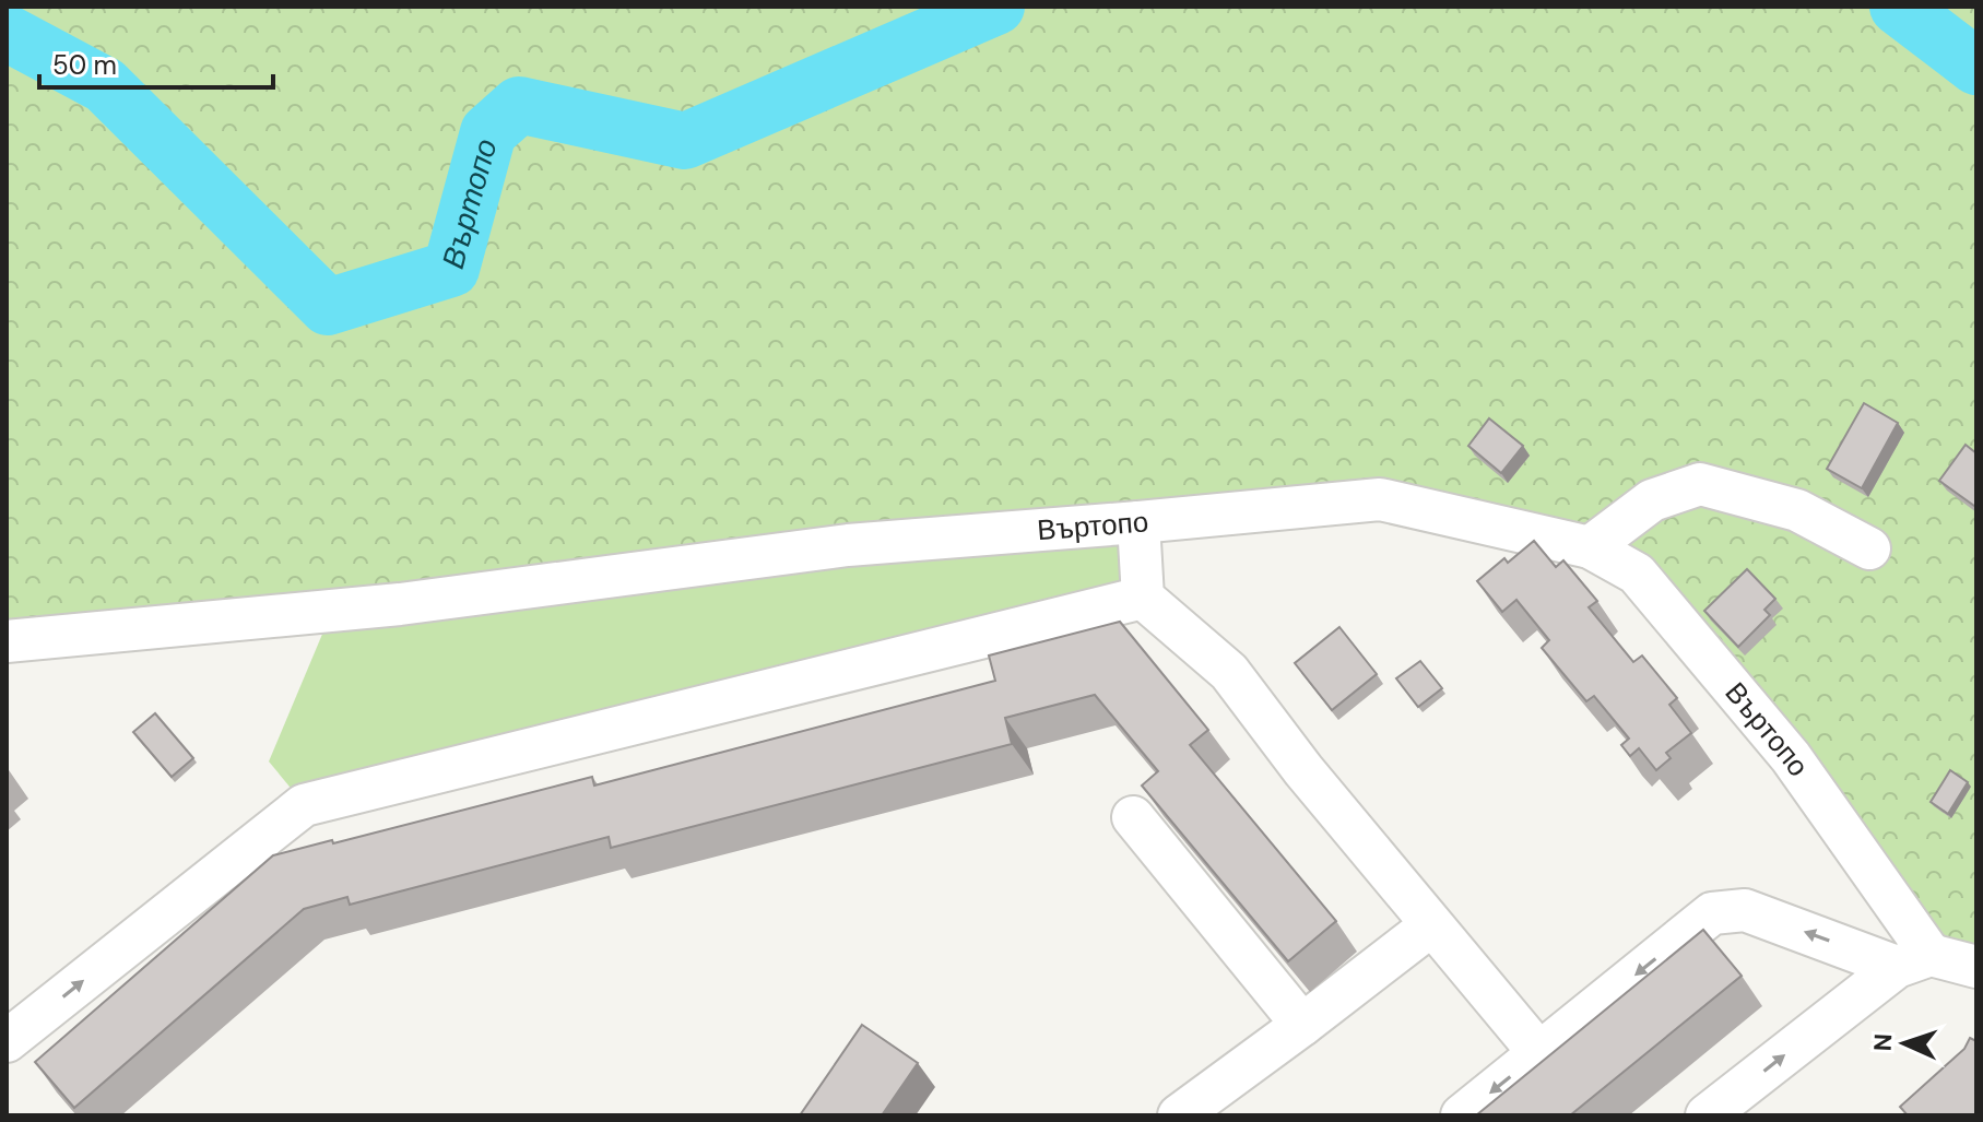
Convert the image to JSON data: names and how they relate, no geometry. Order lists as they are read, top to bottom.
{
  "streets": {
    "street": ["Въртопо"]
  },
  "water": ["Въртопо"],
  "scale_bar": "50 m",
  "north": "left"
}
